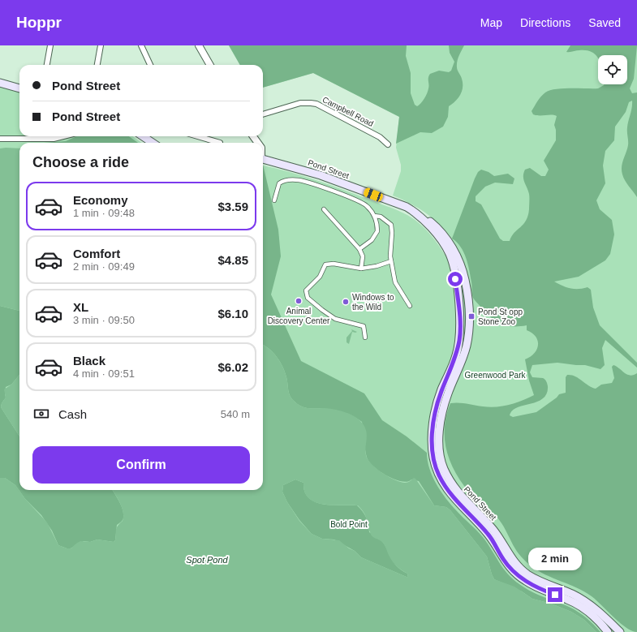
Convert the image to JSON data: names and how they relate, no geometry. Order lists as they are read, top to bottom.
{
  "streets": {
    "main road": ["Pond Street"],
    "street": ["Campbell Road"]
  },
  "water": ["Spot Pond"],
  "parks": ["Greenwood Park", "Bold Point"],
  "places": {
    "other": ["Animal Discovery Center", "Windows to the Wild"],
    "transit": ["Pond St opp Stone Zoo"]
  },
  "page": {
    "header": "Hoppr",
    "nav": ["Map", "Directions", "Saved"],
    "banner": ["Pond Street", "Pond Street"],
    "heading": "Choose a ride",
    "list": [
      {
        "name": "Economy",
        "note": "1 min · 09:48",
        "value": "$3.59"
      },
      {
        "name": "Comfort",
        "note": "2 min · 09:49",
        "value": "$4.85"
      },
      {
        "name": "XL",
        "note": "3 min · 09:50",
        "value": "$6.10"
      },
      {
        "name": "Black",
        "note": "4 min · 09:51",
        "value": "$6.02"
      }
    ],
    "pay": ["Cash", "540 m"],
    "buttons": "Confirm",
    "bubble": "2 min"
  }
}
